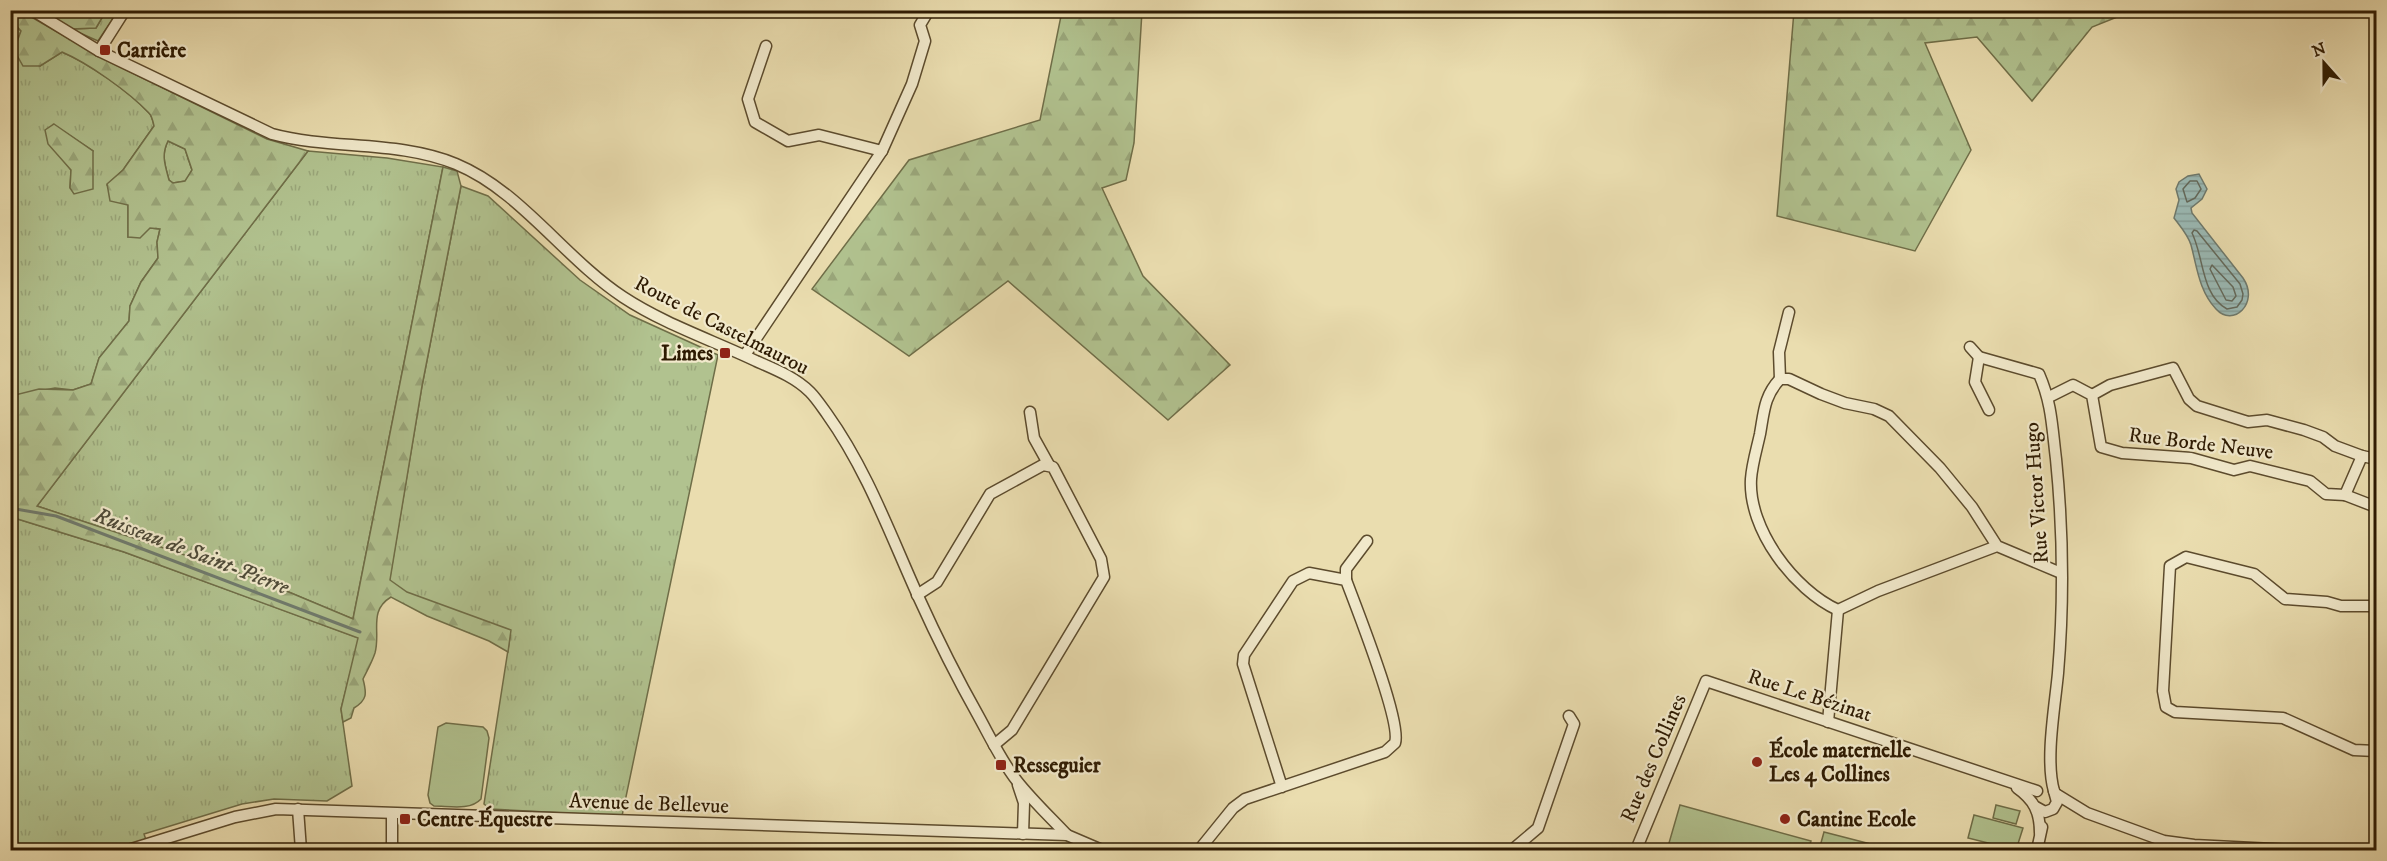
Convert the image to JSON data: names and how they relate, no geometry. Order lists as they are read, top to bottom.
{
  "streets": {
    "street": [
      "Route de Castelmaurou",
      "Rue Borde Neuve",
      "Rue Victor Hugo",
      "Rue Le Bézinat",
      "Rue des Collines",
      "Avenue de Bellevue"
    ]
  },
  "crossings": [
    ["Route de Castelmaurou", "Avenue de Bellevue"],
    ["Rue Victor Hugo", "Rue Le Bézinat"],
    ["Rue Le Bézinat", "Rue des Collines"]
  ],
  "water": ["Ruisseau de Saint-Pierre"],
  "places": {
    "transit": [
      "Carrière",
      "Limes",
      "Resseguier",
      "Centre Équestre"
    ],
    "other": ["École maternelle Les 4 Collines", "Cantine Ecole"]
  },
  "north": "top"
}
